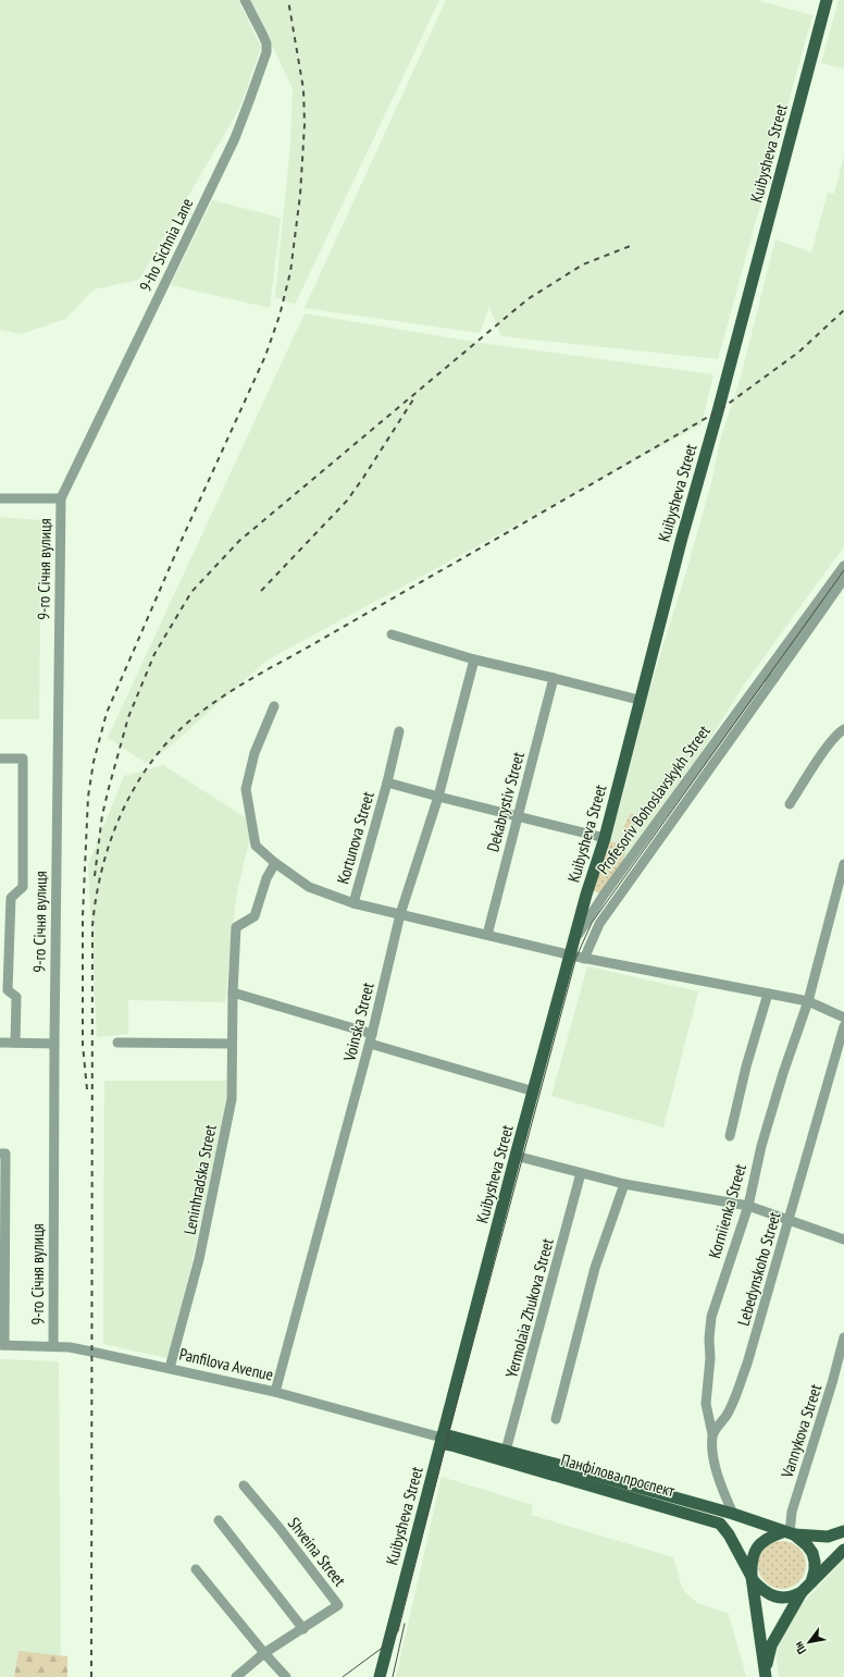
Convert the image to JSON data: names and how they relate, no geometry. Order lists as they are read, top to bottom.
{
  "streets": {
    "main road": ["Kuibysheva Street", "Панфілова проспект"],
    "street": [
      "9-ho Sichnia Lane",
      "9-го Січня вулиця",
      "Profesoriv Bohoslavskykh Street",
      "Dekabrystiv Street",
      "Kortunova Street",
      "Voinska Street",
      "Leninhradska Street",
      "Korniienka Street",
      "Lebedynskoho Street",
      "Yermolaia Zhukova Street",
      "Panfilova Avenue",
      "Vannykova Street",
      "Shveina Street"
    ]
  },
  "crossings": [
    ["Kuibysheva Street", "Profesoriv Bohoslavskykh Street"],
    ["Kuibysheva Street", "Panfilova Avenue"],
    ["Kuibysheva Street", "Панфілова проспект"],
    ["9-ho Sichnia Lane", "9-го Січня вулиця"],
    ["9-го Січня вулиця", "Panfilova Avenue"],
    ["Kortunova Street", "Leninhradska Street"],
    ["Voinska Street", "Panfilova Avenue"],
    ["Leninhradska Street", "Panfilova Avenue"],
    ["Korniienka Street", "Lebedynskoho Street"],
    ["Panfilova Avenue", "Панфілова проспект"],
    ["Vannykova Street", "Панфілова проспект"]
  ],
  "north": "bottom left"
}
